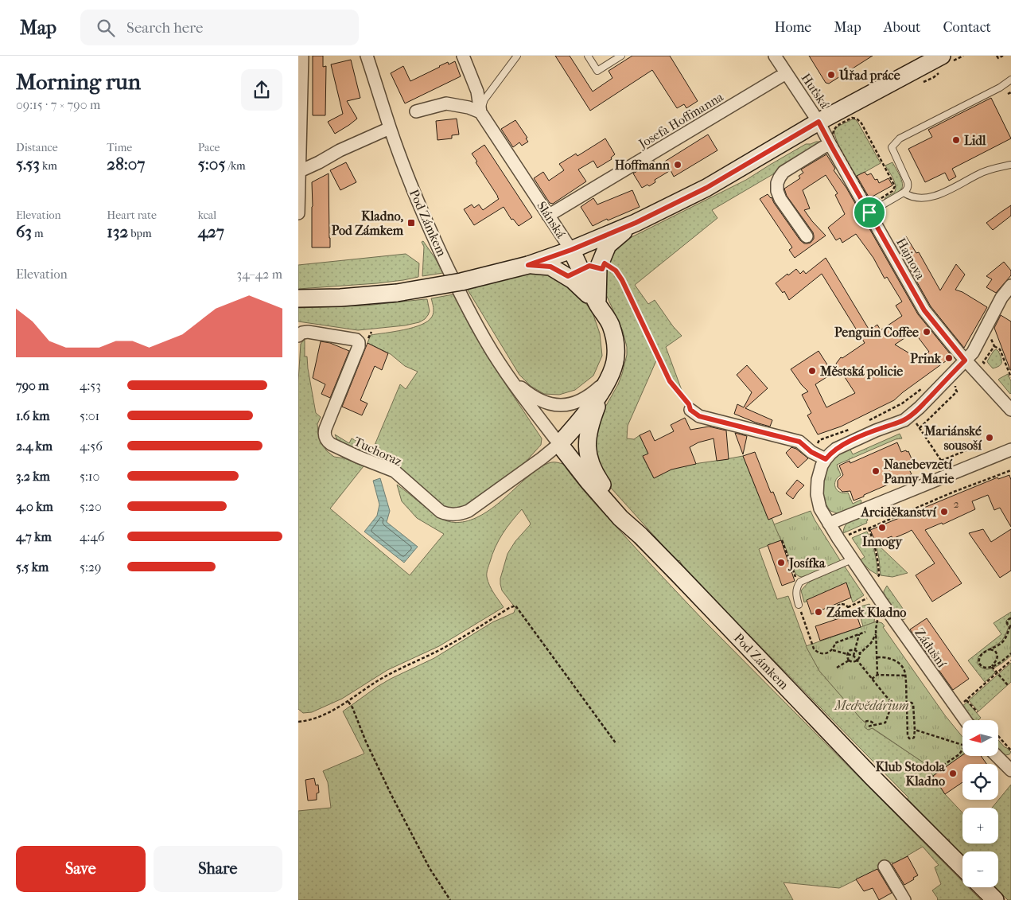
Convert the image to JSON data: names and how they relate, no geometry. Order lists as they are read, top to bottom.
{
  "streets": {
    "main road": ["Slánská", "Pod Zámkem"],
    "street": [
      "Huťská",
      "Josefa Hoffmanna",
      "Hajnova",
      "Tuchoraz",
      "Zádušní"
    ]
  },
  "crossings": [
    ["Huťská", "Josefa Hoffmanna"],
    ["Huťská", "Hajnova"],
    ["Josefa Hoffmanna", "Slánská"],
    ["Slánská", "Pod Zámkem"],
    ["Pod Zámkem", "Tuchoraz"]
  ],
  "parks": ["Medvědárium"],
  "places": {
    "other": [
      "Úřad práce",
      "Lidl",
      "Hoffmann",
      "Penguin Coffee",
      "Prink",
      "Městská policie",
      "Mariánské sousoší",
      "Nanebevzetí Panny Marie",
      "Arciděkanství",
      "Innogy",
      "Josífka",
      "Zámek Kladno",
      "Klub Stodola Kladno"
    ],
    "transit": ["Kladno, Pod Zámkem"]
  },
  "house_numbers": ["2"],
  "north": "left",
  "page": {
    "header": "Map",
    "search": "Search here",
    "nav": [
      "Home",
      "Map",
      "About",
      "Contact"
    ],
    "heading": ["Morning run", "09:15 · 7 × 790 m"],
    "stats": [
      ["Distance", "5.53 km"],
      ["Time", "28:07"],
      ["Pace", "5:05 /km"],
      ["Elevation", "63 m"],
      ["Heart rate", "132 bpm"],
      ["kcal", "427"]
    ],
    "chart": ["Elevation", "34–42 m"],
    "list": [
      {
        "name": "790 m",
        "note": "4:53"
      },
      {
        "name": "1.6 km",
        "note": "5:01"
      },
      {
        "name": "2.4 km",
        "note": "4:56"
      },
      {
        "name": "3.2 km",
        "note": "5:10"
      },
      {
        "name": "4.0 km",
        "note": "5:20"
      },
      {
        "name": "4.7 km",
        "note": "4:46"
      },
      {
        "name": "5.5 km",
        "note": "5:29"
      }
    ],
    "map_buttons": ["+", "−"],
    "buttons": ["Save", "Share"]
  }
}
